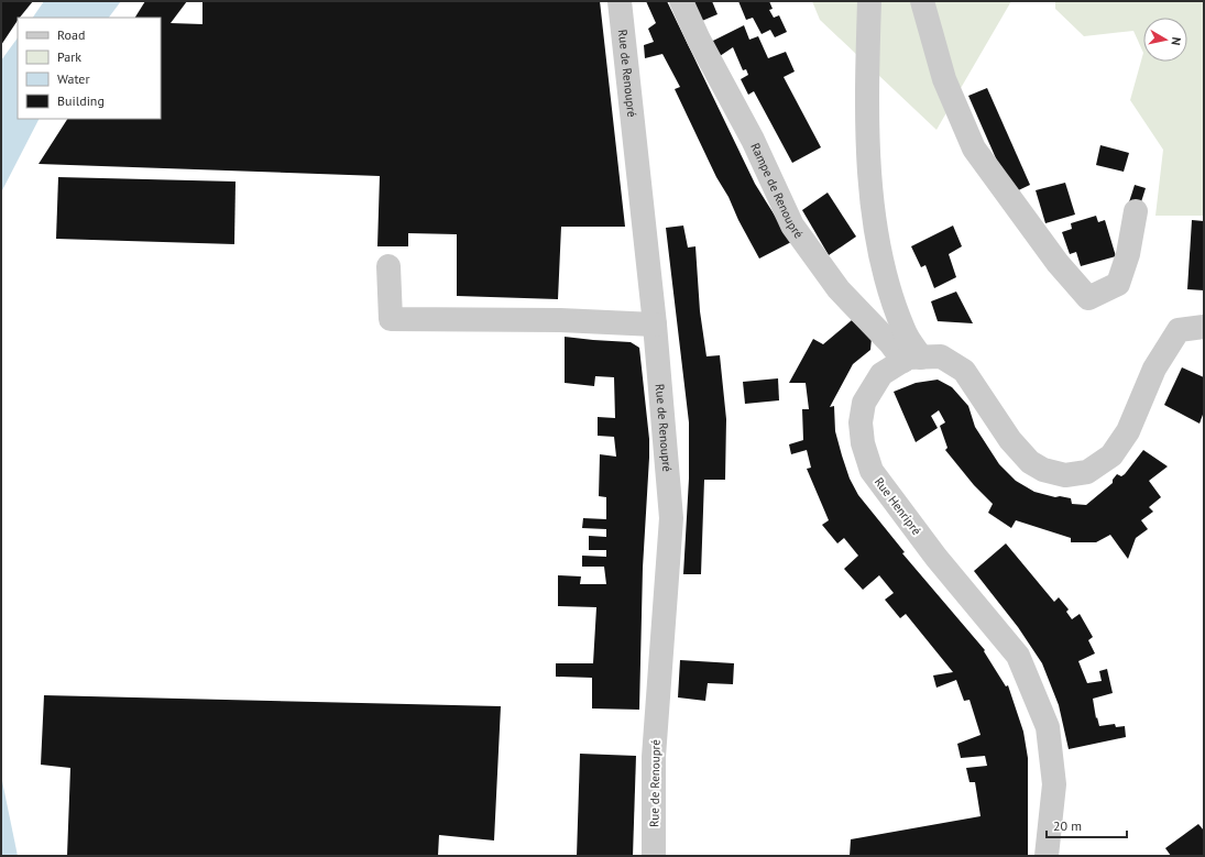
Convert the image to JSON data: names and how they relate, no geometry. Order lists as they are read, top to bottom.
{
  "streets": {
    "street": ["Rue de Renoupré", "Rampe de Renoupré", "Rue Henripré"]
  },
  "crossings": [
    ["Rampe de Renoupré", "Rue Henripré"]
  ],
  "legend": [
    "Road",
    "Park",
    "Water",
    "Building"
  ],
  "scale_bar": "20 m",
  "north": "right"
}
